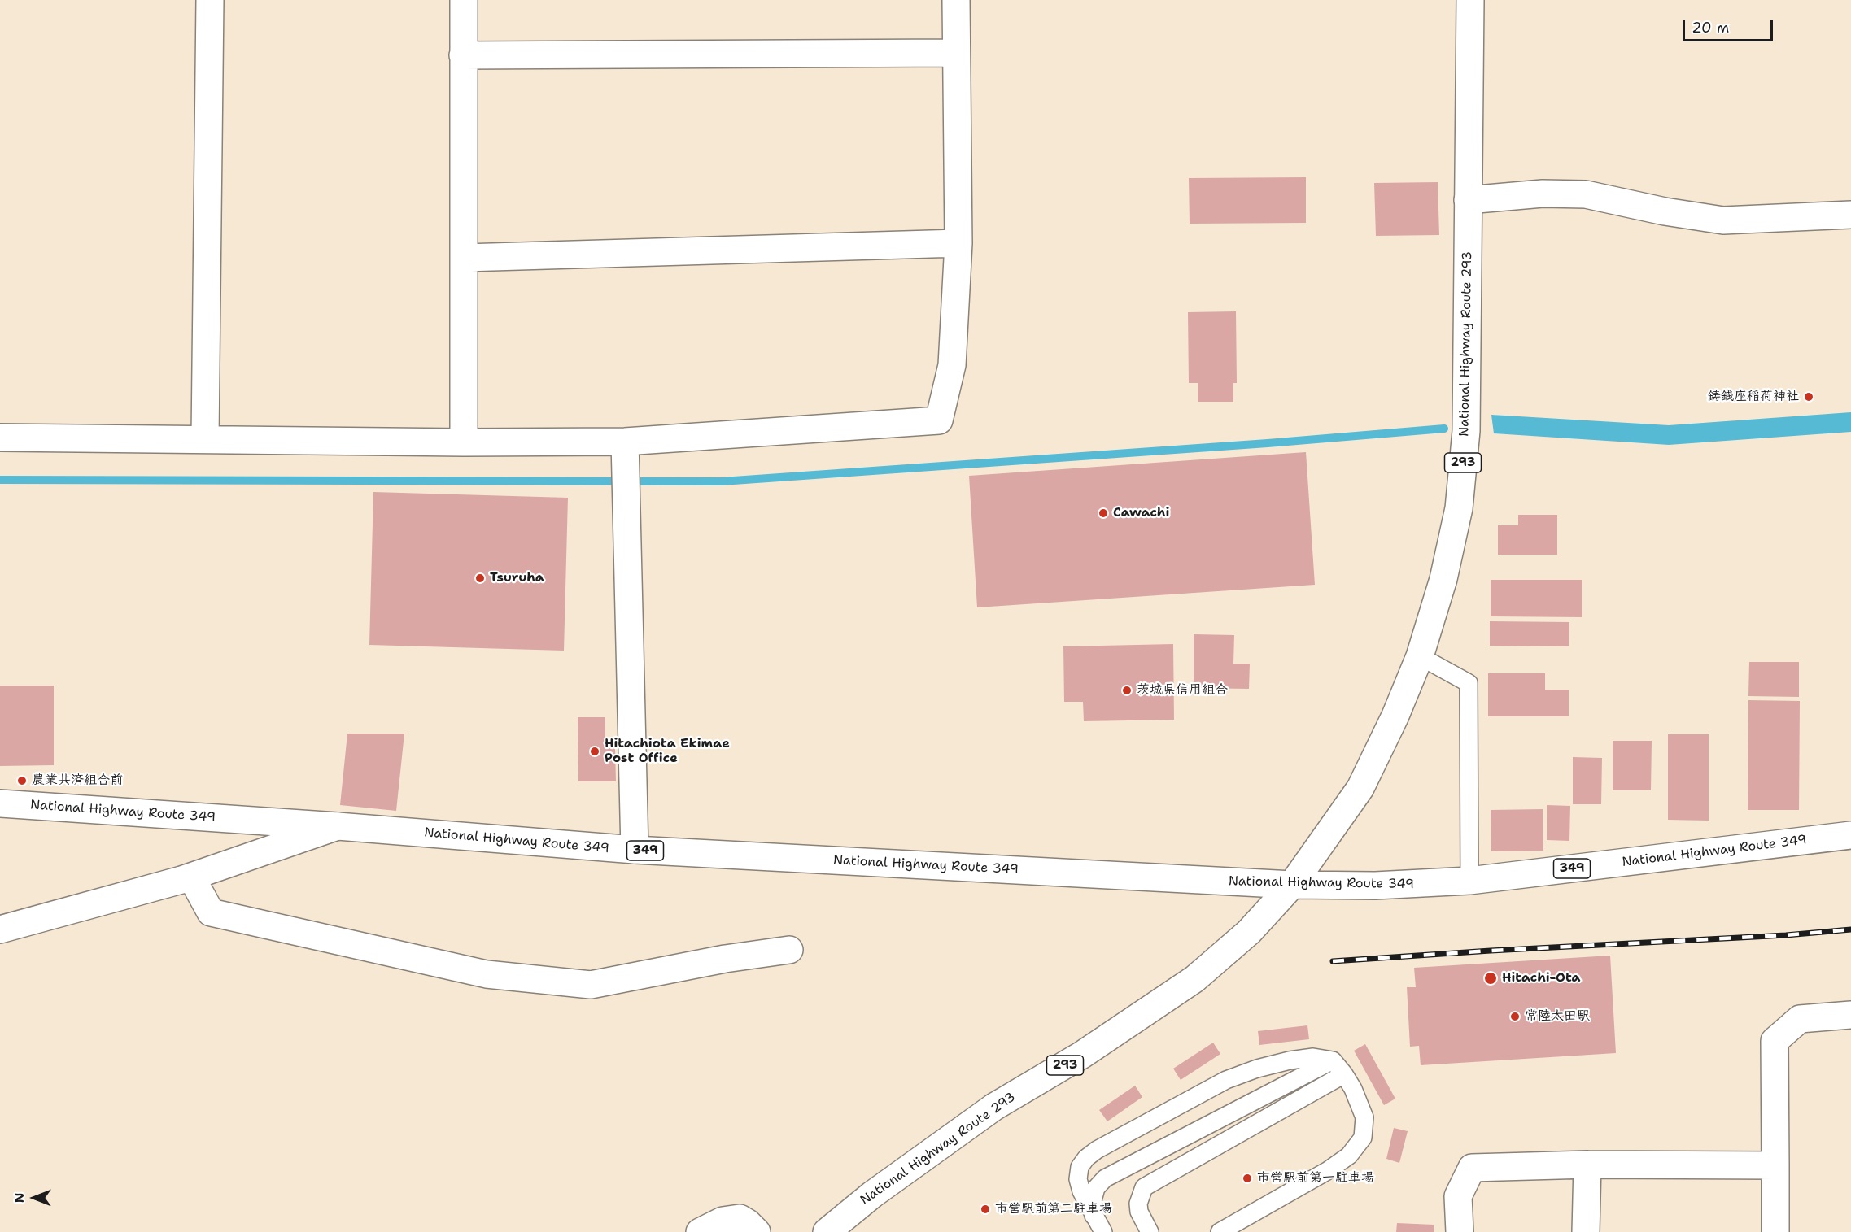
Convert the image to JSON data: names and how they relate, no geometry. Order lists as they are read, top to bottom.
{
  "streets": {
    "main road": [
      "National Highway Route 293",
      "293",
      "National Highway Route 349",
      "349"
    ]
  },
  "crossings": [
    ["National Highway Route 293", "National Highway Route 349"]
  ],
  "places": [
    "鋳銭座稲荷神社",
    "Cawachi",
    "Tsuruha",
    "茨城県信用組合",
    "Hitachiota Ekimae Post Office",
    "農業共済組合前",
    "Hitachi-Ota",
    "常陸太田駅",
    "市営駅前第一駐車場",
    "市営駅前第二駐車場"
  ],
  "scale_bar": "20 m",
  "north": "left"
}
